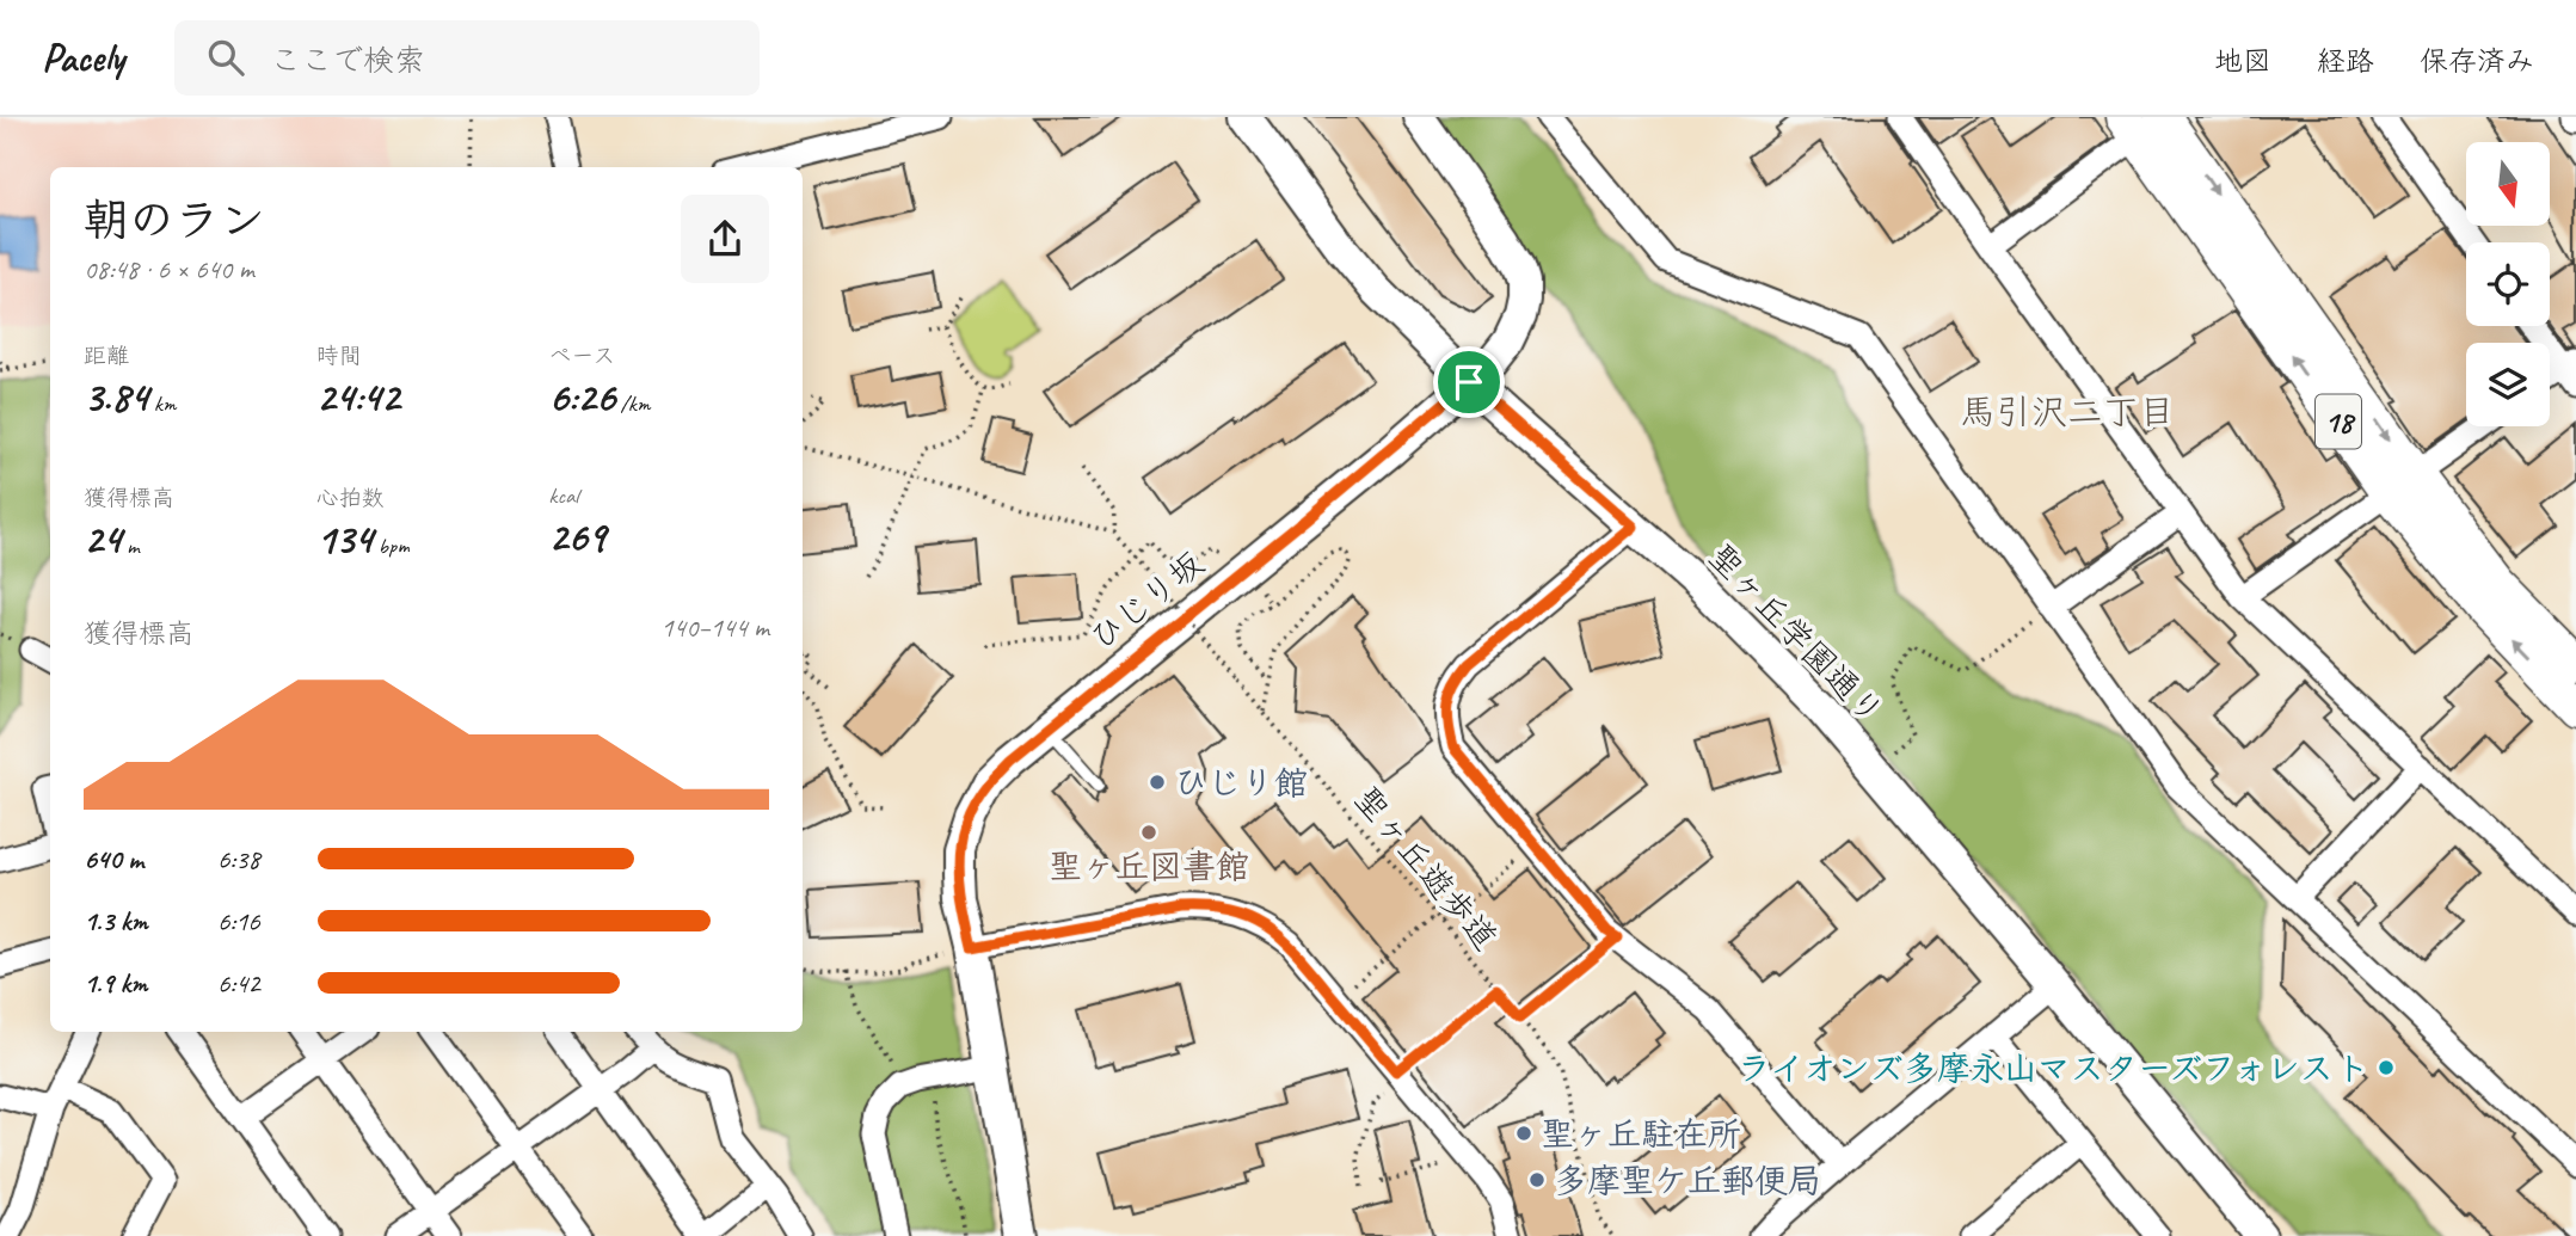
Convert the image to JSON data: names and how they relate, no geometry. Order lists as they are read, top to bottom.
{
  "streets": {
    "main road": ["18"],
    "street": ["ひじり坂", "聖ヶ丘学園通り"],
    "path": ["聖ヶ丘遊歩道"]
  },
  "crossings": [
    ["ひじり坂", "聖ヶ丘学園通り"]
  ],
  "districts": ["馬引沢二丁目"],
  "places": [
    "ひじり館",
    "聖ヶ丘図書館",
    "ライオンズ多摩永山マスターズフォレスト",
    "聖ヶ丘駐在所",
    "多摩聖ケ丘郵便局"
  ],
  "north": "bottom",
  "page": {
    "header": "Pacely",
    "search": "ここで検索",
    "nav": ["地図", "経路", "保存済み"],
    "heading": ["朝のラン", "08:48 · 6 × 640 m"],
    "stats": [
      ["距離", "3.84 km"],
      ["時間", "24:42"],
      ["ペース", "6:26 /km"],
      ["獲得標高", "24 m"],
      ["心拍数", "134 bpm"],
      ["kcal", "269"]
    ],
    "chart": ["獲得標高", "140–144 m"],
    "list": [
      {
        "name": "640 m",
        "note": "6:38"
      },
      {
        "name": "1.3 km",
        "note": "6:16"
      },
      {
        "name": "1.9 km",
        "note": "6:42"
      }
    ]
  }
}
